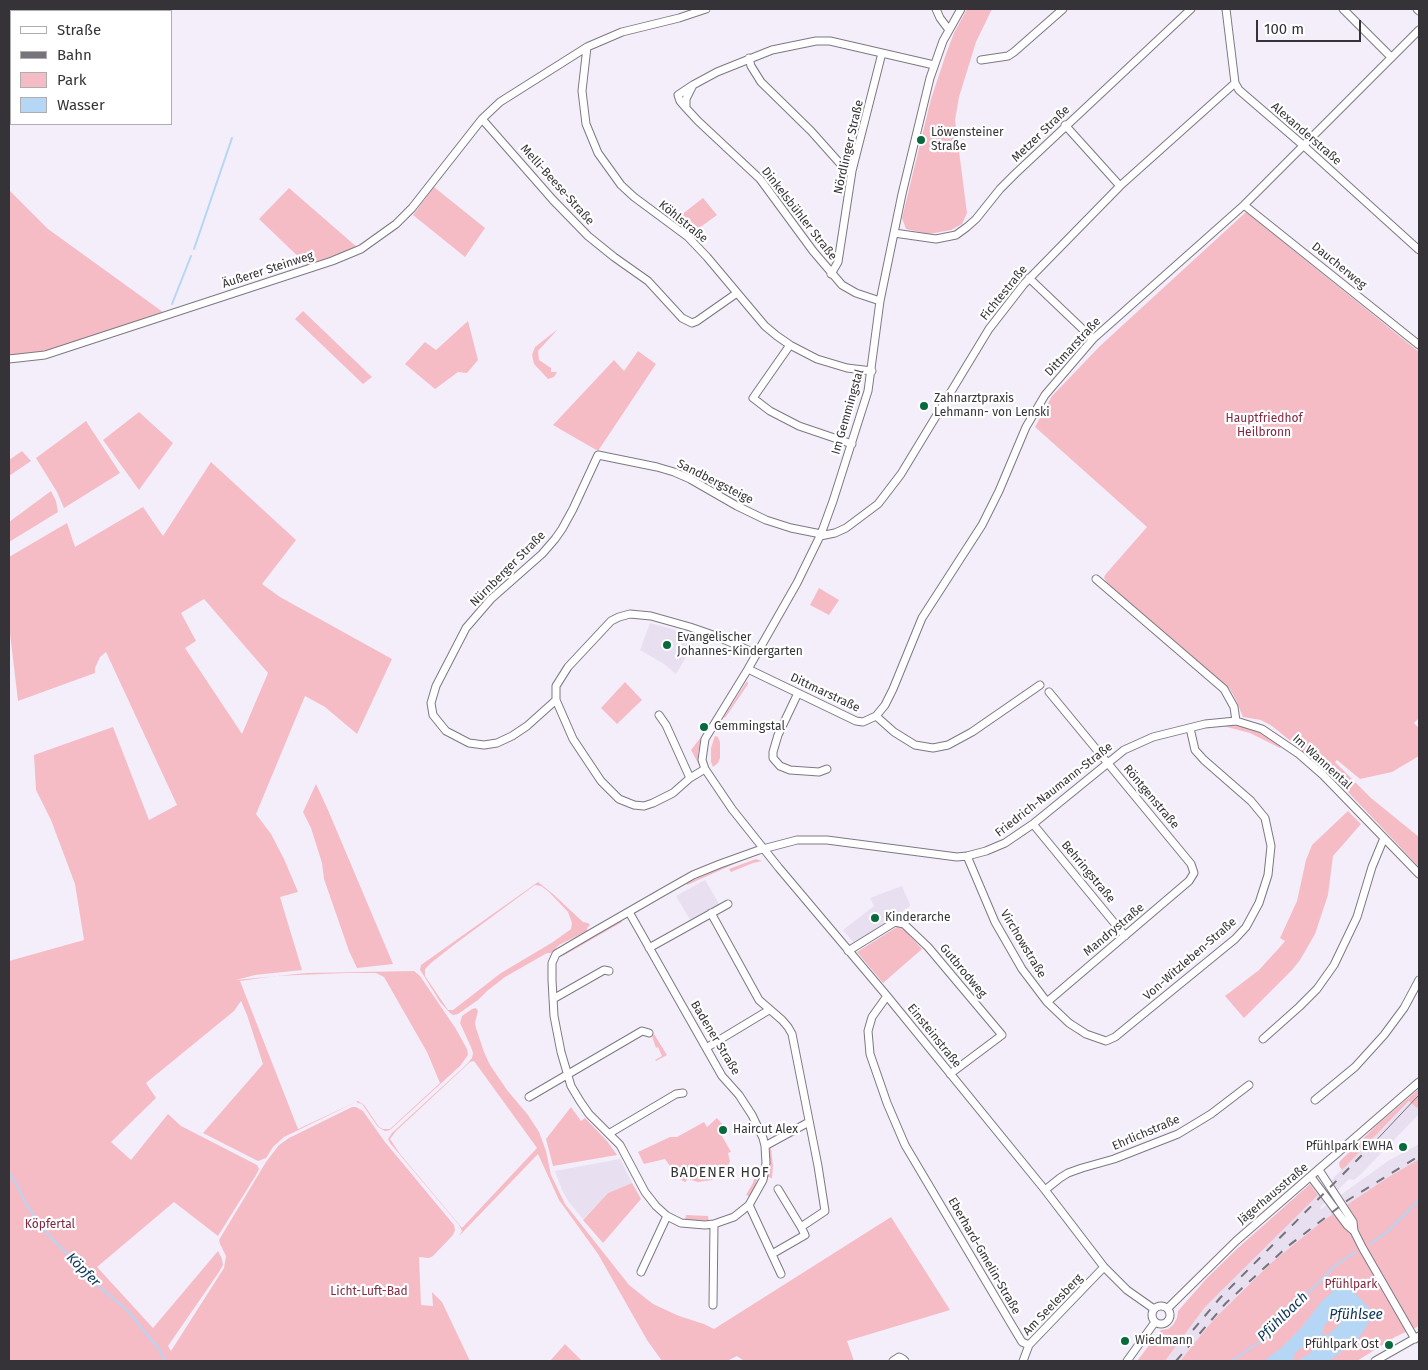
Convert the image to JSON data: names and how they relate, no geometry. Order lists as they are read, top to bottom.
{
  "streets": {
    "street": [
      "Metzer Straße",
      "Alexanderstraße",
      "Nördlinger Straße",
      "Melli-Beese-Straße",
      "Dinkelsbühler Straße",
      "Köhlstraße",
      "Daucherweg",
      "Äußerer Steinweg",
      "Fichtestraße",
      "Dittmarstraße",
      "Im Gemmingstal",
      "Sandbergsteige",
      "Nürnberger Straße",
      "Im Wannental",
      "Friedrich-Naumann-Straße",
      "Röntgenstraße",
      "Behringstraße",
      "Mandrystraße",
      "Virchowstraße",
      "Von-Witzleben-Straße",
      "Gutbrodweg",
      "Einsteinstraße",
      "Badener Straße",
      "Ehrlichstraße",
      "Jägerhausstraße",
      "Eberhard-Gmelin-Straße",
      "Am Seelesberg"
    ]
  },
  "crossings": [
    ["Metzer Straße", "Im Gemmingstal"],
    ["Alexanderstraße", "Fichtestraße"],
    ["Alexanderstraße", "Dittmarstraße"],
    ["Nördlinger Straße", "Dinkelsbühler Straße"],
    ["Melli-Beese-Straße", "Köhlstraße"],
    ["Melli-Beese-Straße", "Äußerer Steinweg"],
    ["Dinkelsbühler Straße", "Im Gemmingstal"],
    ["Köhlstraße", "Äußerer Steinweg"],
    ["Köhlstraße", "Im Gemmingstal"],
    ["Daucherweg", "Dittmarstraße"],
    ["Fichtestraße", "Im Gemmingstal"],
    ["Fichtestraße", "Sandbergsteige"],
    ["Dittmarstraße", "Im Gemmingstal"],
    ["Im Gemmingstal", "Sandbergsteige"],
    ["Im Gemmingstal", "Einsteinstraße"],
    ["Sandbergsteige", "Nürnberger Straße"],
    ["Im Wannental", "Friedrich-Naumann-Straße"],
    ["Friedrich-Naumann-Straße", "Röntgenstraße"],
    ["Friedrich-Naumann-Straße", "Behringstraße"],
    ["Friedrich-Naumann-Straße", "Virchowstraße"],
    ["Friedrich-Naumann-Straße", "Von-Witzleben-Straße"],
    ["Friedrich-Naumann-Straße", "Einsteinstraße"],
    ["Friedrich-Naumann-Straße", "Badener Straße"],
    ["Röntgenstraße", "Mandrystraße"],
    ["Behringstraße", "Mandrystraße"],
    ["Mandrystraße", "Virchowstraße"],
    ["Virchowstraße", "Von-Witzleben-Straße"],
    ["Gutbrodweg", "Einsteinstraße"],
    ["Einsteinstraße", "Badener Straße"],
    ["Einsteinstraße", "Ehrlichstraße"],
    ["Einsteinstraße", "Jägerhausstraße"],
    ["Einsteinstraße", "Eberhard-Gmelin-Straße"],
    ["Einsteinstraße", "Am Seelesberg"],
    ["Eberhard-Gmelin-Straße", "Am Seelesberg"]
  ],
  "districts": ["BADENER HOF"],
  "water": ["Köpfer", "Pfühlsee", "Pfühlbach"],
  "parks": [
    "Hauptfriedhof Heilbronn",
    "Köpfertal",
    "Pfühlpark",
    "Licht-Luft-Bad"
  ],
  "places": [
    "Löwensteiner Straße",
    "Zahnarztpraxis Lehmann- von Lenski",
    "Evangelischer Johannes-Kindergarten",
    "Gemmingstal",
    "Kinderarche",
    "Haircut Alex",
    "Pfühlpark EWHA",
    "Wiedmann",
    "Pfühlpark Ost"
  ],
  "legend": [
    "Straße",
    "Bahn",
    "Park",
    "Wasser"
  ],
  "scale_bar": "100 m"
}
